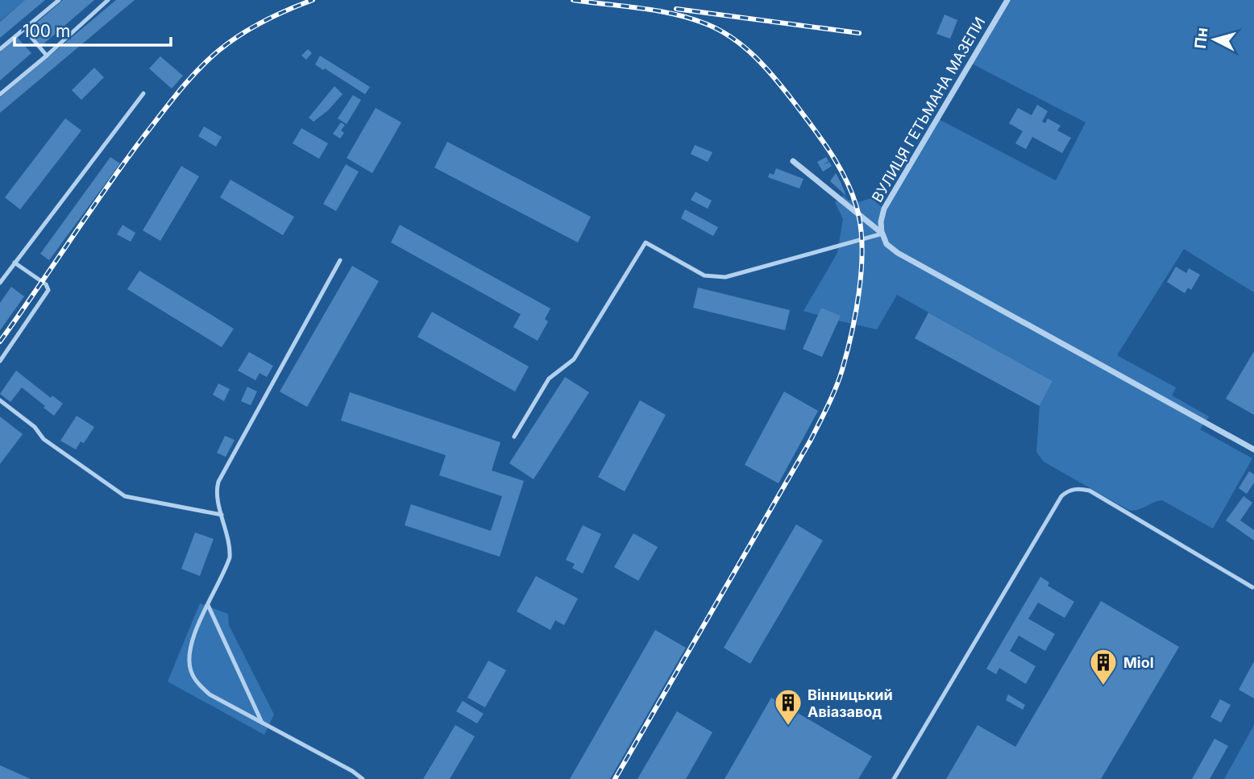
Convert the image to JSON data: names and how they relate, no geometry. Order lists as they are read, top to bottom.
{
  "streets": {
    "street": ["ВУЛИЦЯ ГЕТЬМАНА МАЗЕПИ"]
  },
  "places": {
    "building": ["Miol", "Вінницький Авіазавод"]
  },
  "scale_bar": "100 m",
  "north": "left"
}
